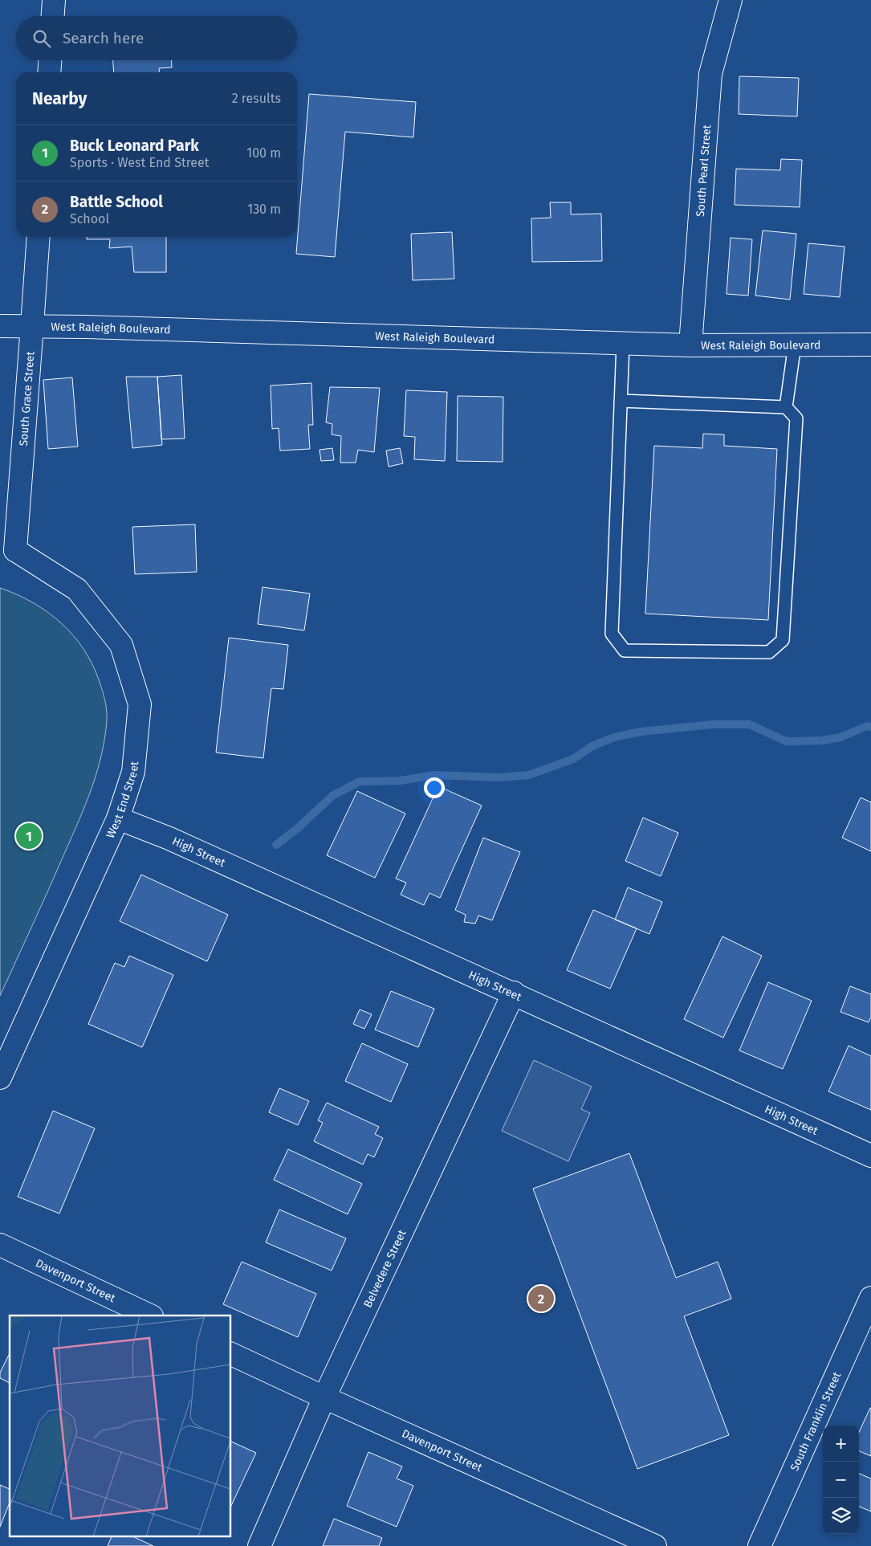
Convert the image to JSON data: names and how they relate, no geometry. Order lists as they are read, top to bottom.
{
  "streets": {
    "street": [
      "South Pearl Street",
      "West Raleigh Boulevard",
      "South Grace Street",
      "West End Street",
      "High Street",
      "Belvedere Street",
      "Davenport Street",
      "South Franklin Street"
    ]
  },
  "crossings": [
    ["South Pearl Street", "West Raleigh Boulevard"],
    ["West Raleigh Boulevard", "South Grace Street"],
    ["South Grace Street", "West End Street"],
    ["West End Street", "High Street"],
    ["High Street", "Belvedere Street"],
    ["Belvedere Street", "Davenport Street"]
  ],
  "page": {
    "search": "Search here",
    "heading": ["Nearby", "2 results"],
    "list": [
      {
        "mark": "1",
        "name": "Buck Leonard Park",
        "note": "Sports · West End Street",
        "value": "100 m"
      },
      {
        "mark": "2",
        "name": "Battle School",
        "note": "School",
        "value": "130 m"
      }
    ],
    "pins": ["1", "2"],
    "map_buttons": ["+", "−"]
  }
}
